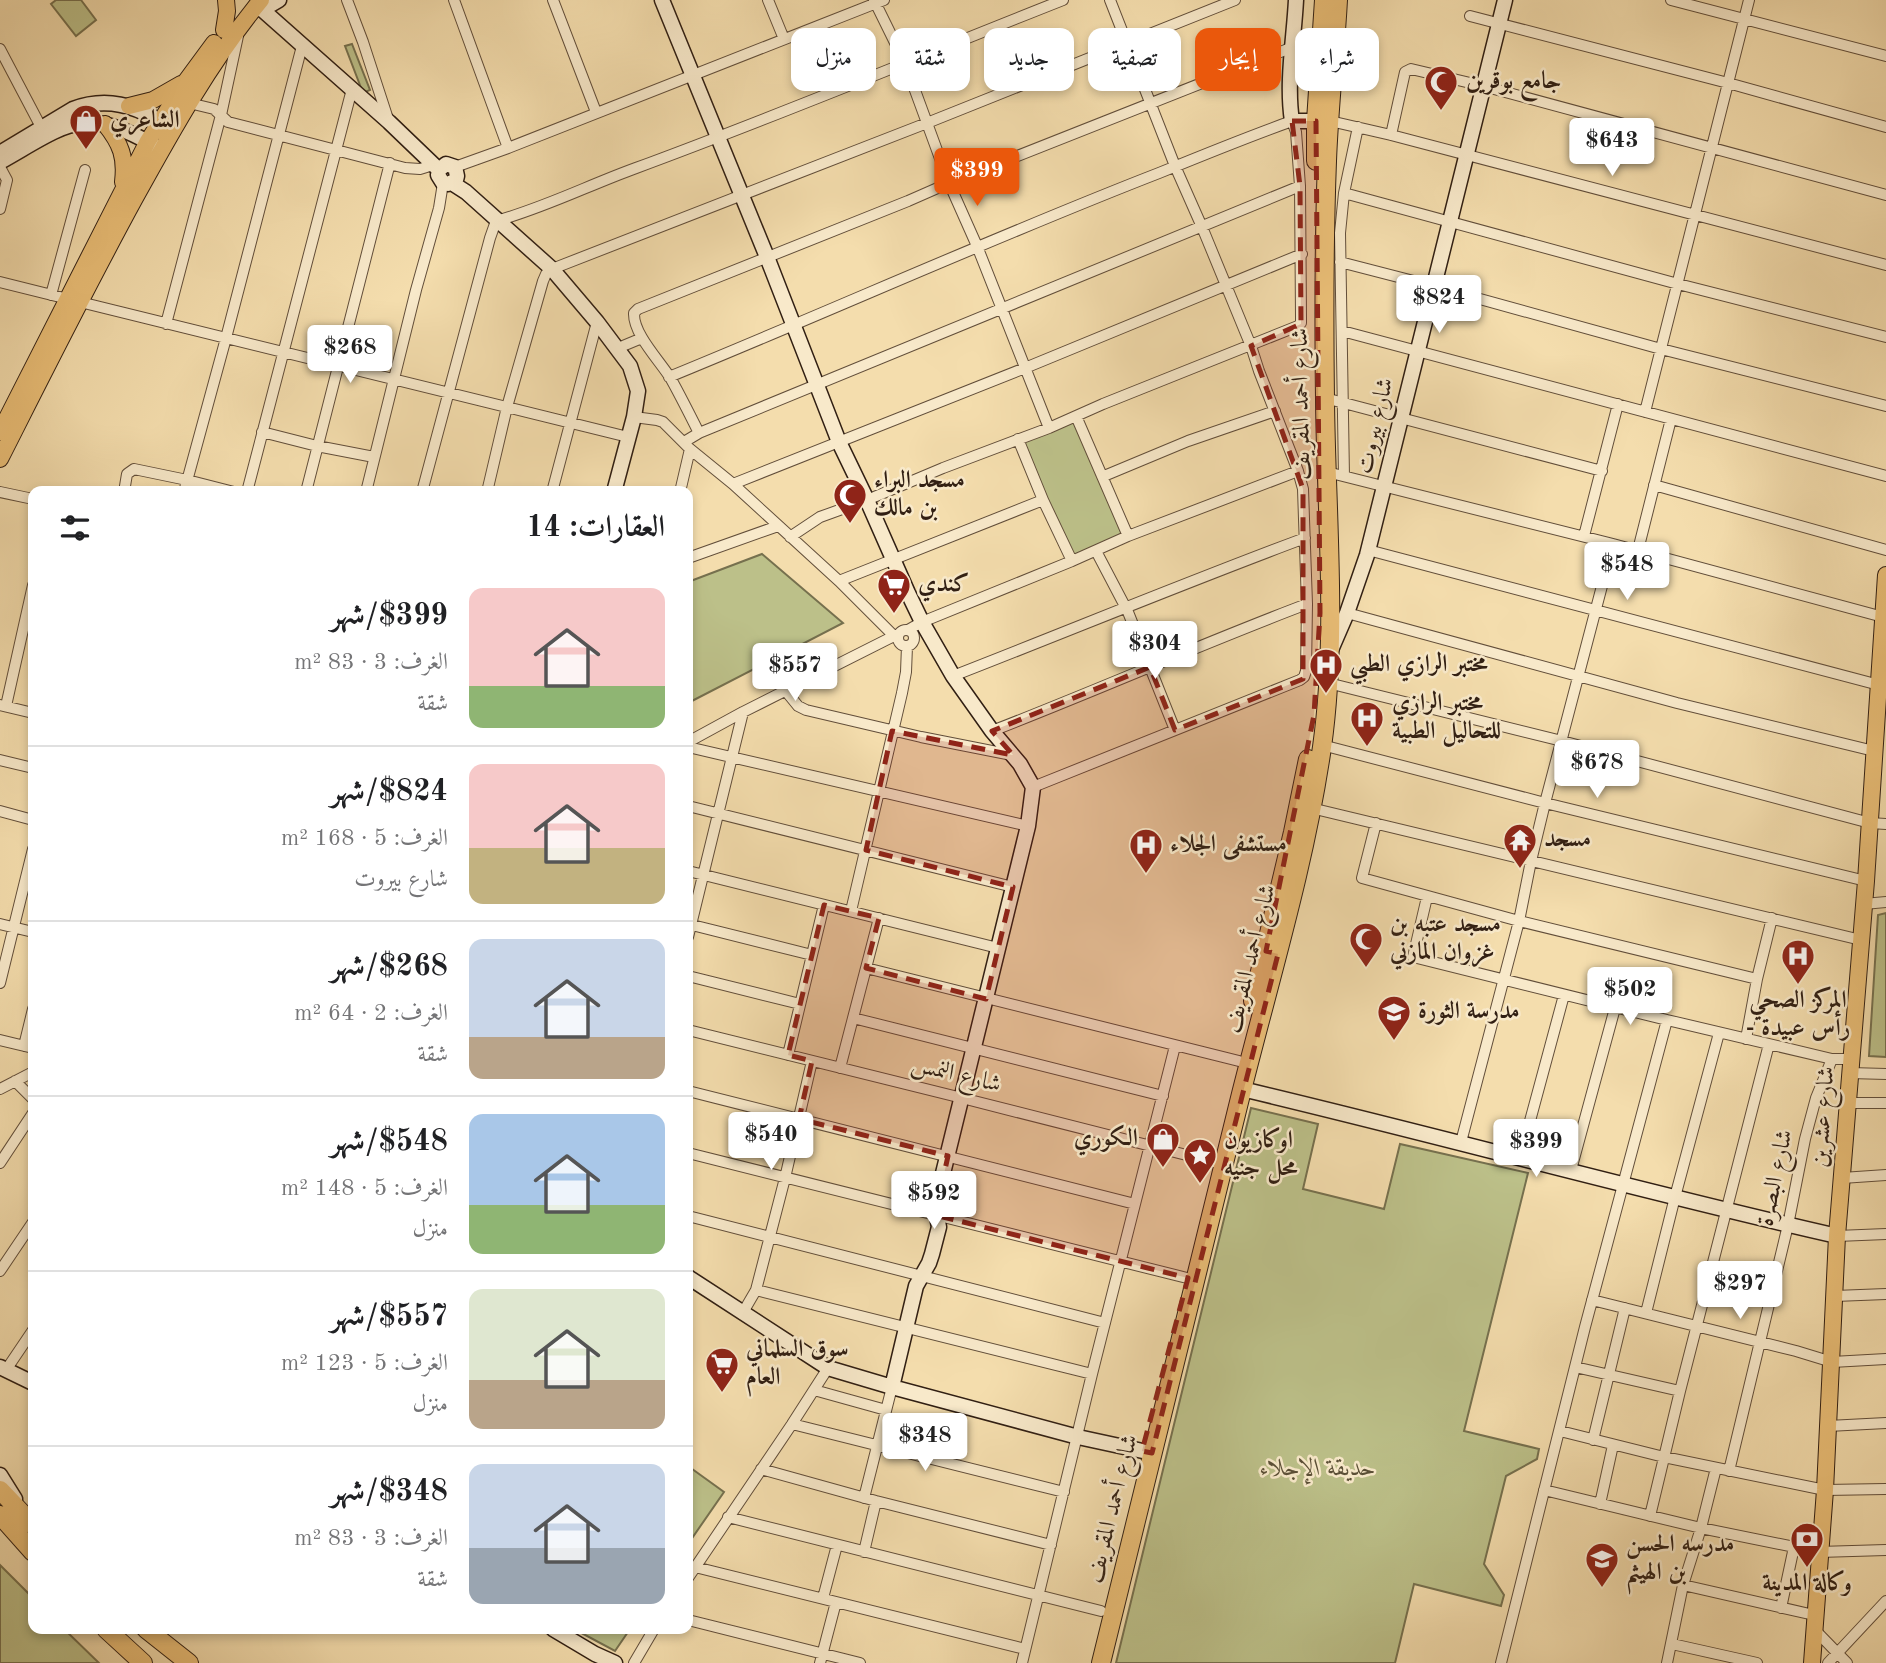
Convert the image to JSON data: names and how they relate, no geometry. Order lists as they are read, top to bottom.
{
  "streets": {
    "highway": ["شارع أحمد المقريف"],
    "main road": ["شارع عشرين"],
    "street": ["شارع بيروت", "شارع النمس", "شارع البصرة"]
  },
  "crossings": [
    ["شارع أحمد المقريف", "شارع بيروت"],
    ["شارع أحمد المقريف", "شارع النمس"]
  ],
  "parks": ["حديقة الإجلاء"],
  "places": {
    "mosque": ["جامع بوقرين", "مسجد البراء بن مالك", "مسجد عتبه بن غزوان المازني"],
    "shop": ["الشاعري", "الكوري"],
    "supermarket": ["كندي", "سوق السلماني العام"],
    "hospital": [
      "مختبر الرازي الطبي",
      "مختبر الرازي للتحاليل الطبية",
      "مستشفى الجلاء",
      "المركز الصحي - رأس عبيدة"
    ],
    "temple": ["مسجد"],
    "school or university": ["مدرسة الثورة", "مدرسه الحسن بن الهيثم"],
    "place": ["اوكازيون محل جنيه"],
    "bank": ["وكالة المدينة"]
  },
  "page": {
    "chip": [
      "شراء",
      "إيجار",
      "تصفية",
      "جديد",
      "شقة",
      "منزل"
    ],
    "price": [
      "$643",
      "$399",
      "$824",
      "$268",
      "$548",
      "$304",
      "$557",
      "$678",
      "$502",
      "$540",
      "$399",
      "$592",
      "$297",
      "$348"
    ],
    "heading": "العقارات: 14",
    "list": [
      {
        "name": "$399/شهر",
        "note": "الغرف: 3 · 83 m² · شقة"
      },
      {
        "name": "$824/شهر",
        "note": "الغرف: 5 · 168 m² · شارع بيروت"
      },
      {
        "name": "$268/شهر",
        "note": "الغرف: 2 · 64 m² · شقة"
      },
      {
        "name": "$548/شهر",
        "note": "الغرف: 5 · 148 m² · منزل"
      },
      {
        "name": "$557/شهر",
        "note": "الغرف: 5 · 123 m² · منزل"
      },
      {
        "name": "$348/شهر",
        "note": "الغرف: 3 · 83 m² · شقة"
      }
    ]
  }
}
